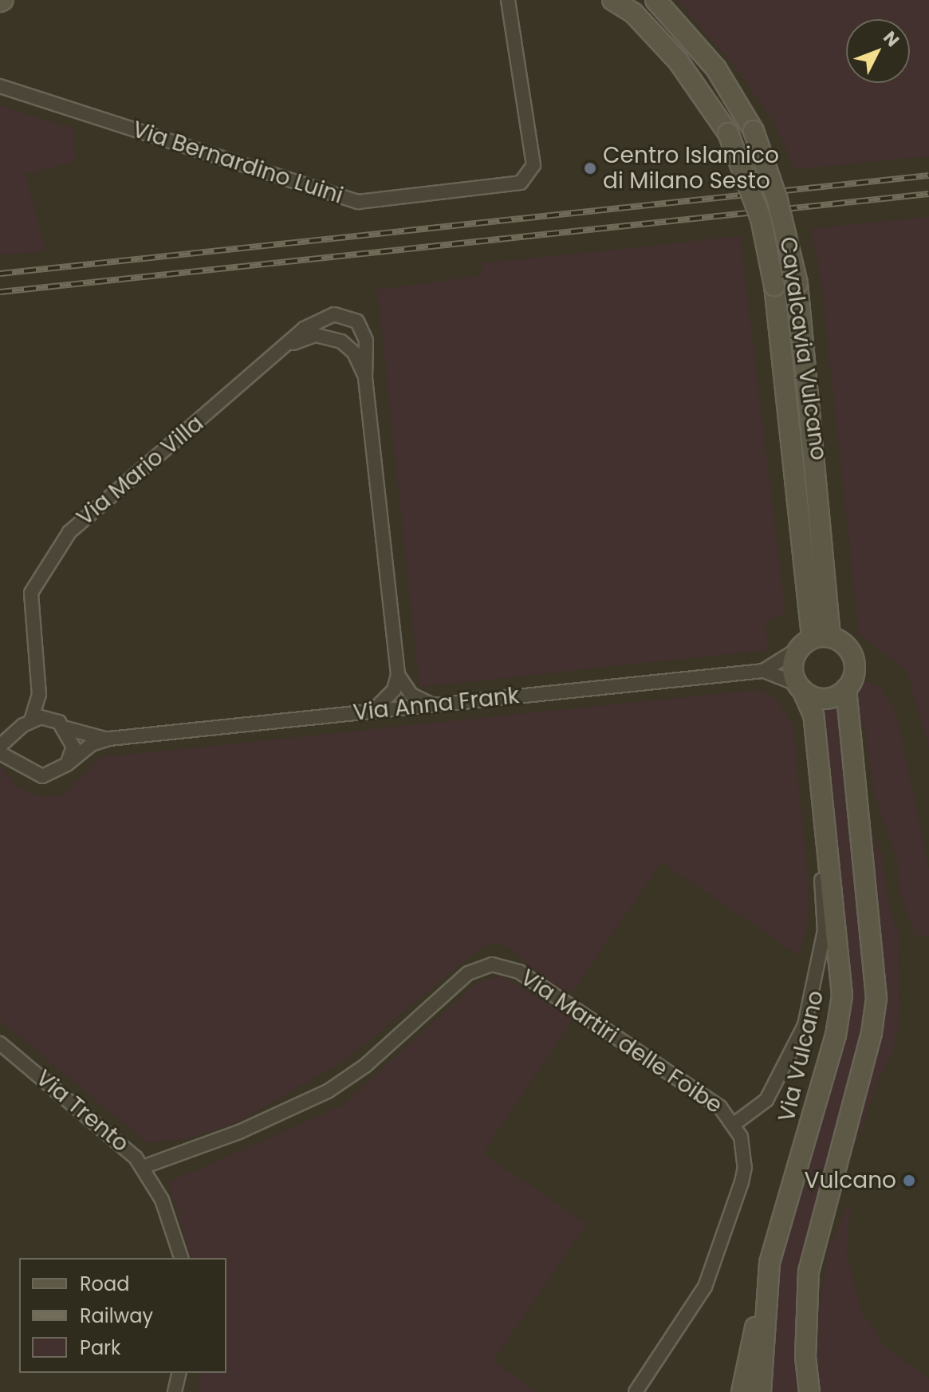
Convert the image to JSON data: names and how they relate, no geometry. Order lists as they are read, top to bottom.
{
  "streets": {
    "main road": ["Cavalcavia Vulcano", "Via Vulcano"],
    "street": [
      "Via Bernardino Luini",
      "Via Mario Villa",
      "Via Anna Frank",
      "Via Martiri delle Foibe",
      "Via Trento"
    ]
  },
  "crossings": [
    ["Cavalcavia Vulcano", "Via Anna Frank"],
    ["Cavalcavia Vulcano", "Via Vulcano"],
    ["Via Mario Villa", "Via Anna Frank"],
    ["Via Anna Frank", "Via Vulcano"],
    ["Via Martiri delle Foibe", "Via Vulcano"],
    ["Via Martiri delle Foibe", "Via Trento"]
  ],
  "places": ["Centro Islamico di Milano Sesto", "Vulcano"],
  "legend": ["Road", "Railway", "Park"],
  "north": "top right"
}
